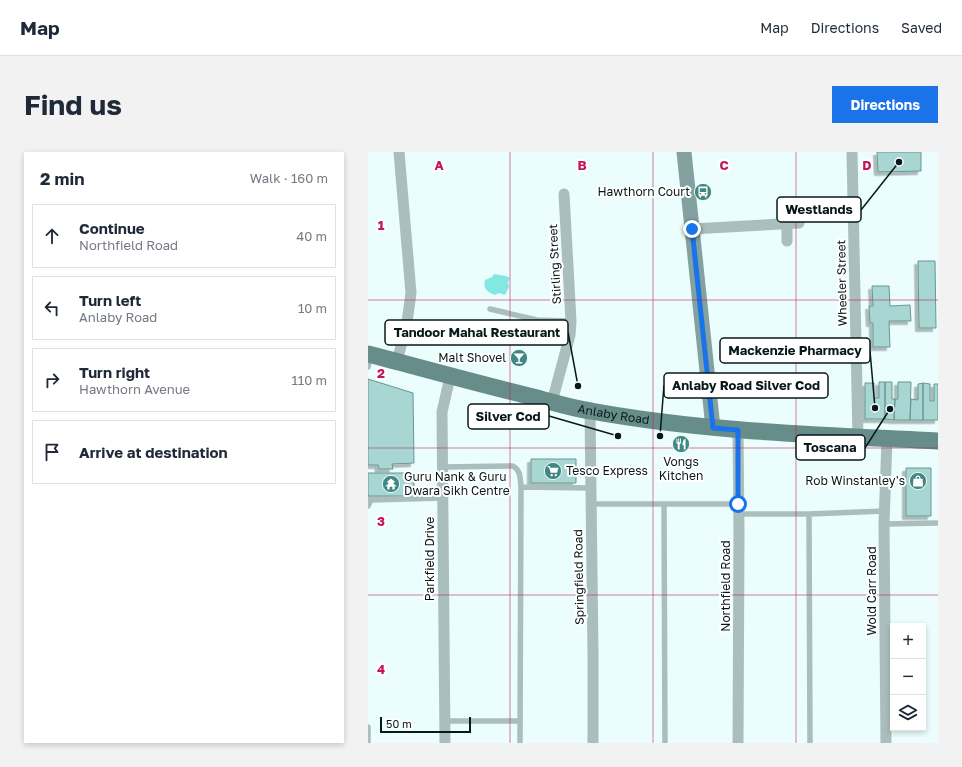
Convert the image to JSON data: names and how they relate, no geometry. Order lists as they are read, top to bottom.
{
  "streets": {
    "main road": ["Anlaby Road"],
    "street": [
      "Stirling Street",
      "Wheeler Street",
      "Parkfield Drive",
      "Springfield Road",
      "Northfield Road",
      "Wold Carr Road"
    ]
  },
  "crossings": [
    ["Stirling Street", "Anlaby Road"],
    ["Wheeler Street", "Anlaby Road"],
    ["Anlaby Road", "Parkfield Drive"],
    ["Anlaby Road", "Springfield Road"],
    ["Anlaby Road", "Northfield Road"],
    ["Anlaby Road", "Wold Carr Road"]
  ],
  "places": {
    "other": [
      "Westlands",
      "Tandoor Mahal Restaurant",
      "Mackenzie Pharmacy",
      "Toscana",
      "Silver Cod",
      "Anlaby Road Silver Cod"
    ],
    "bus stop": ["Hawthorn Court"],
    "bar": ["Malt Shovel"],
    "restaurant": ["Vongs Kitchen"],
    "supermarket": ["Tesco Express"],
    "shop": ["Rob Winstanley's"],
    "temple": ["Guru Nank & Guru Dwara Sikh Centre"]
  },
  "scale_bar": "50 m",
  "page": {
    "header": "Map",
    "nav": ["Map", "Directions", "Saved"],
    "buttons": "Directions",
    "title": "Find us",
    "heading": ["2 min", "Walk · 160 m"],
    "list": [
      ["Continue", "Northfield Road", "40 m"],
      ["Turn left", "Anlaby Road", "10 m"],
      ["Turn right", "Hawthorn Avenue", "110 m"],
      "Arrive at destination"
    ],
    "map_buttons": ["+", "−"],
    "scale": "50 m"
  },
  "grid": {
    "columns": [
      "A",
      "B",
      "C",
      "D"
    ],
    "rows": [
      "1",
      "2",
      "3",
      "4"
    ]
  }
}
